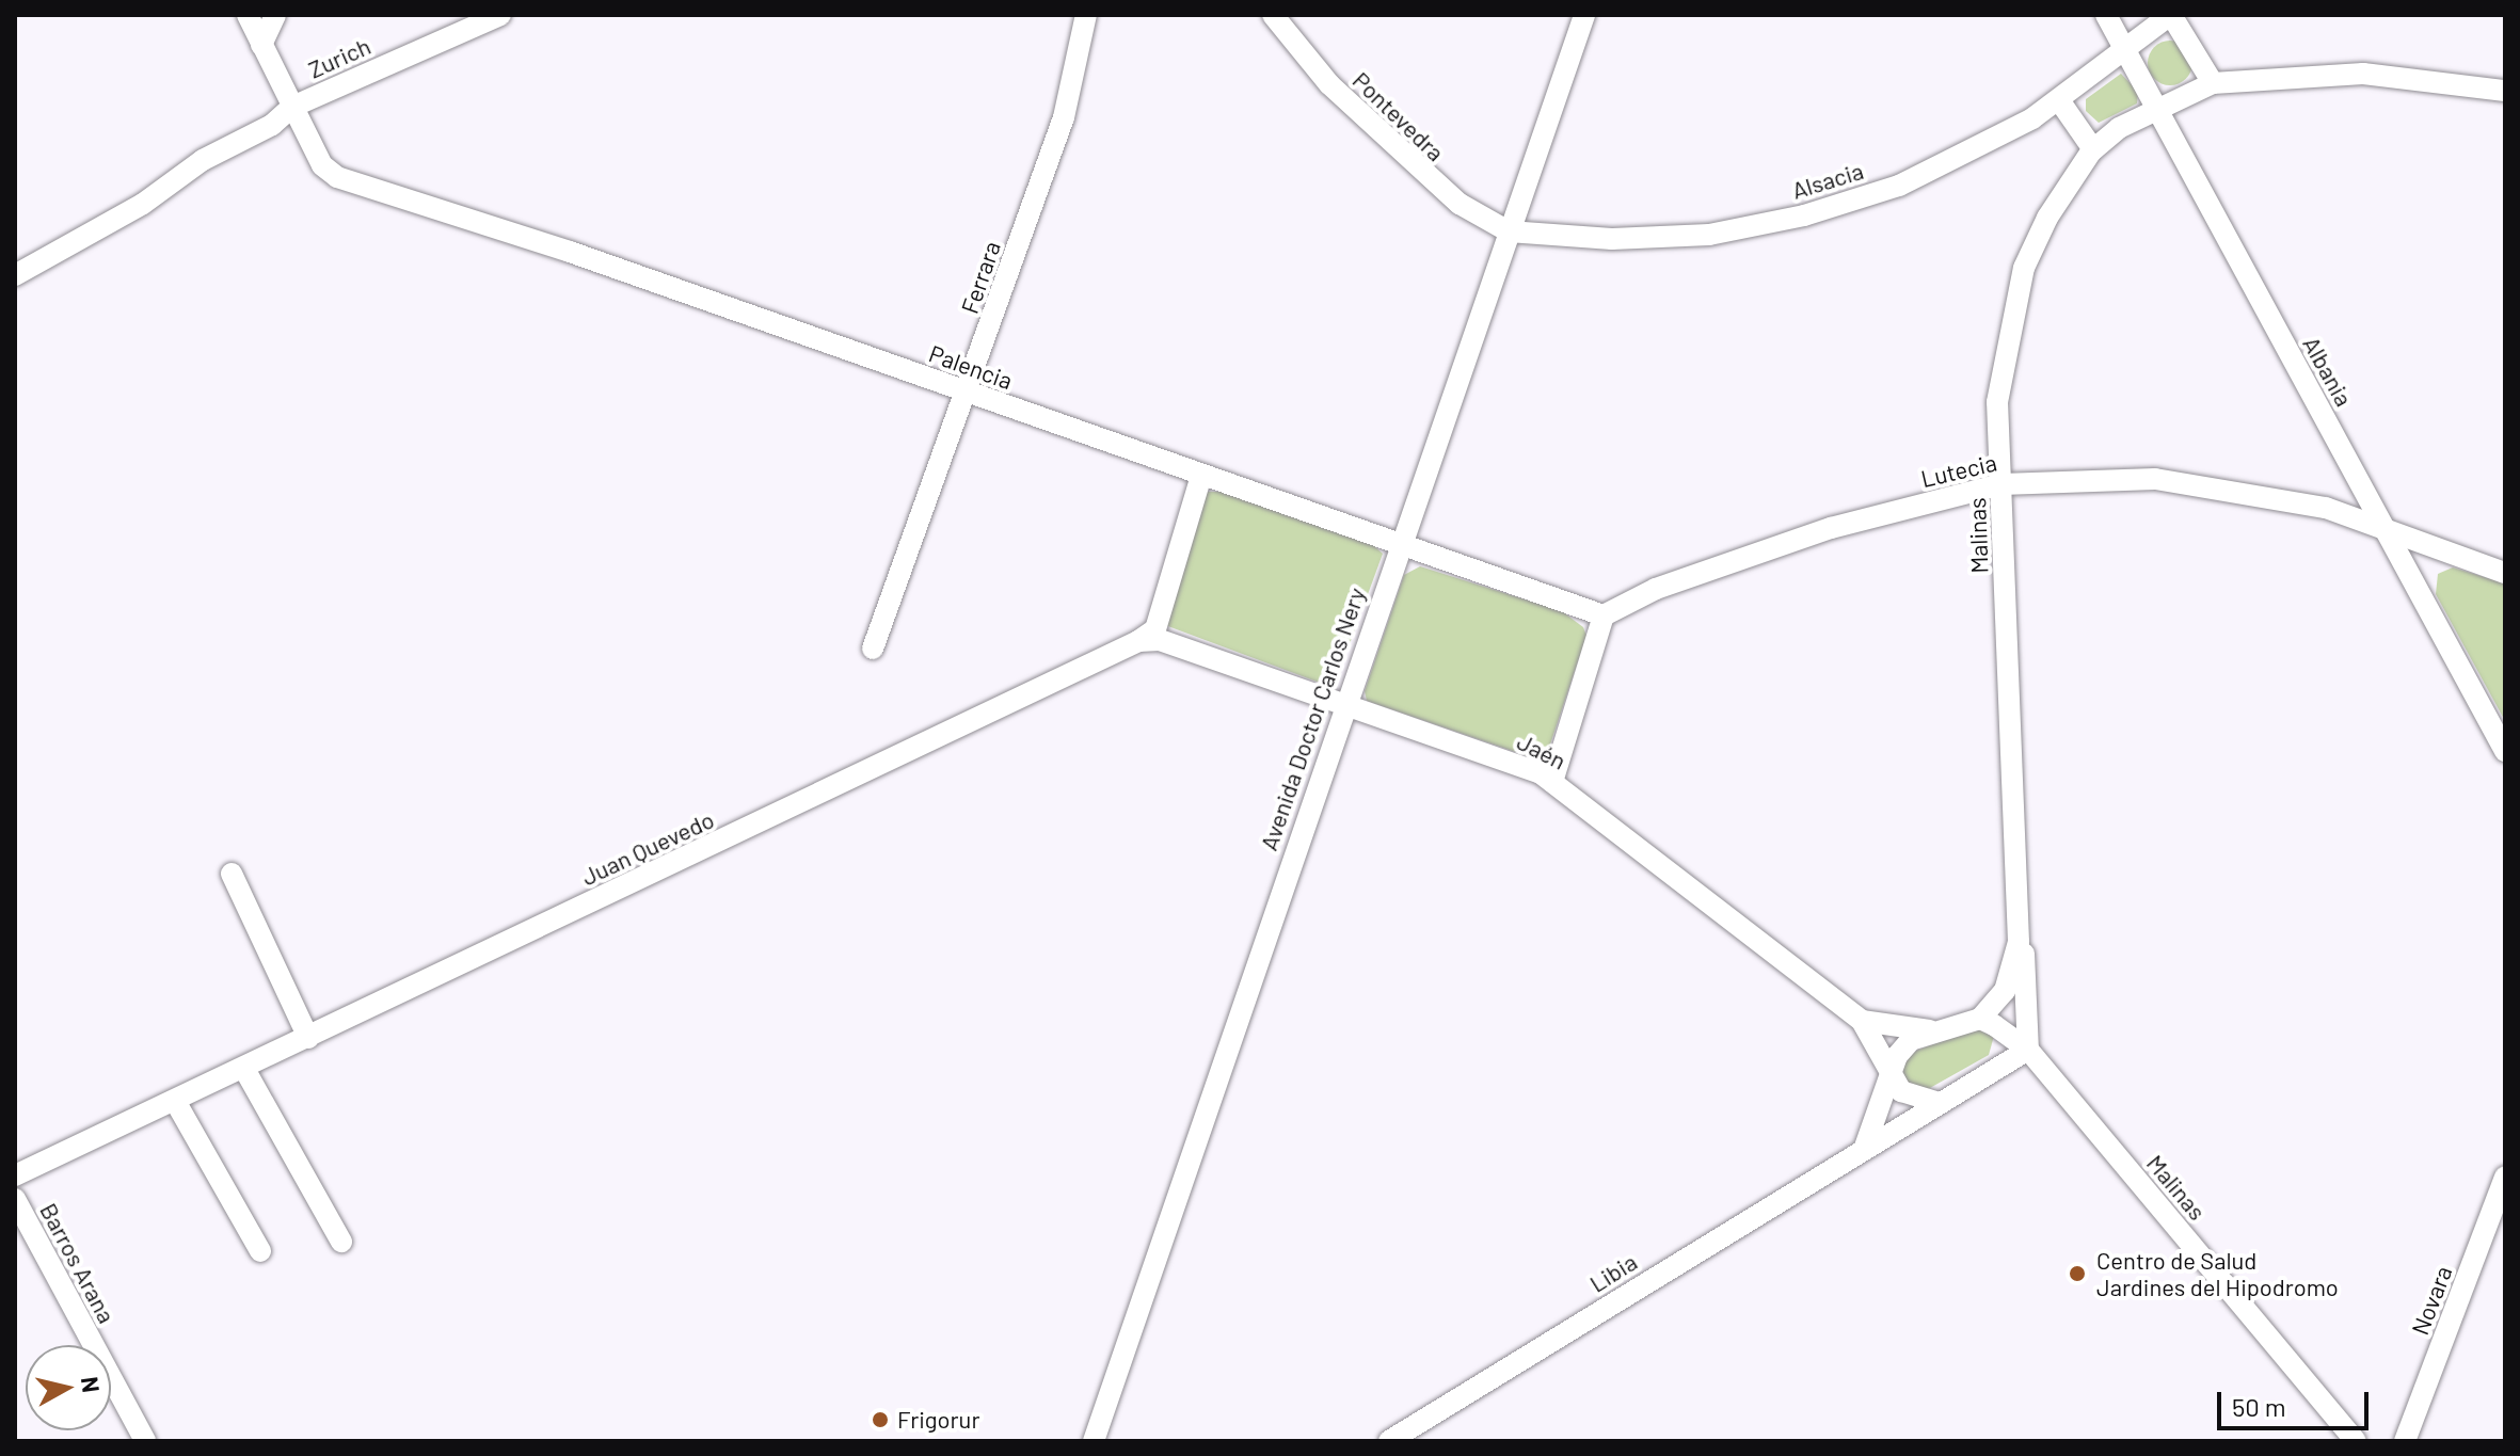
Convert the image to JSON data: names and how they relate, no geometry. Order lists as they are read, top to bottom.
{
  "streets": {
    "street": [
      "Zurich",
      "Pontevedra",
      "Alsacia",
      "Ferrara",
      "Palencia",
      "Albania",
      "Lutecia",
      "Malinas",
      "Avenida Doctor Carlos Nery",
      "Jaén",
      "Juan Quevedo",
      "Barros Arana",
      "Libia",
      "Novara"
    ]
  },
  "crossings": [
    ["Zurich", "Palencia"],
    ["Pontevedra", "Alsacia"],
    ["Pontevedra", "Avenida Doctor Carlos Nery"],
    ["Alsacia", "Albania"],
    ["Alsacia", "Avenida Doctor Carlos Nery"],
    ["Ferrara", "Palencia"],
    ["Palencia", "Lutecia"],
    ["Palencia", "Avenida Doctor Carlos Nery"],
    ["Palencia", "Juan Quevedo"],
    ["Albania", "Lutecia"],
    ["Albania", "Malinas"],
    ["Lutecia", "Malinas"],
    ["Malinas", "Libia"],
    ["Avenida Doctor Carlos Nery", "Jaén"],
    ["Jaén", "Juan Quevedo"]
  ],
  "places": ["Centro de Salud Jardines del Hipodromo", "Frigorur"],
  "scale_bar": "50 m",
  "north": "right"
}
